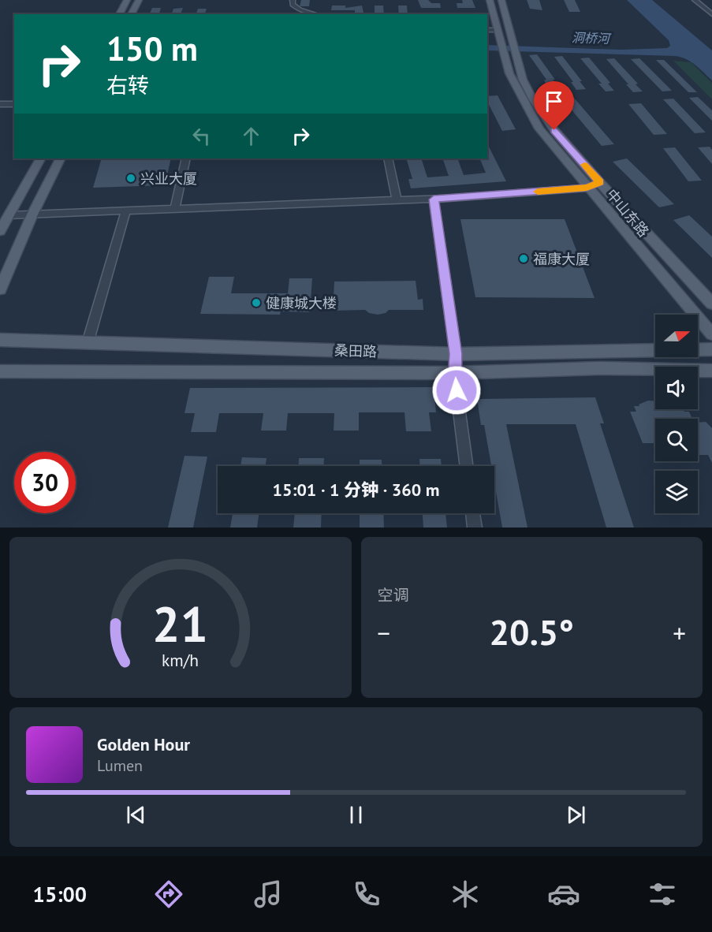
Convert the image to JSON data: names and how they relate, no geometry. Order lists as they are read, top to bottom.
{
  "streets": {
    "main road": ["中山东路", "桑田路"]
  },
  "water": ["洞桥河"],
  "places": ["兴业大厦", "福康大厦", "健康城大楼"],
  "north": "right",
  "page": {
    "turn": ["150 m", "右转"],
    "limit": "30",
    "trip": "15:01 · 1 分钟 · 360 m",
    "tile": "空调",
    "heat": ["−", "20.5°", "+"],
    "song": ["Golden Hour", "Lumen"],
    "tabs": "15:00",
    "gauge": ["21", "km/h"]
  }
}
